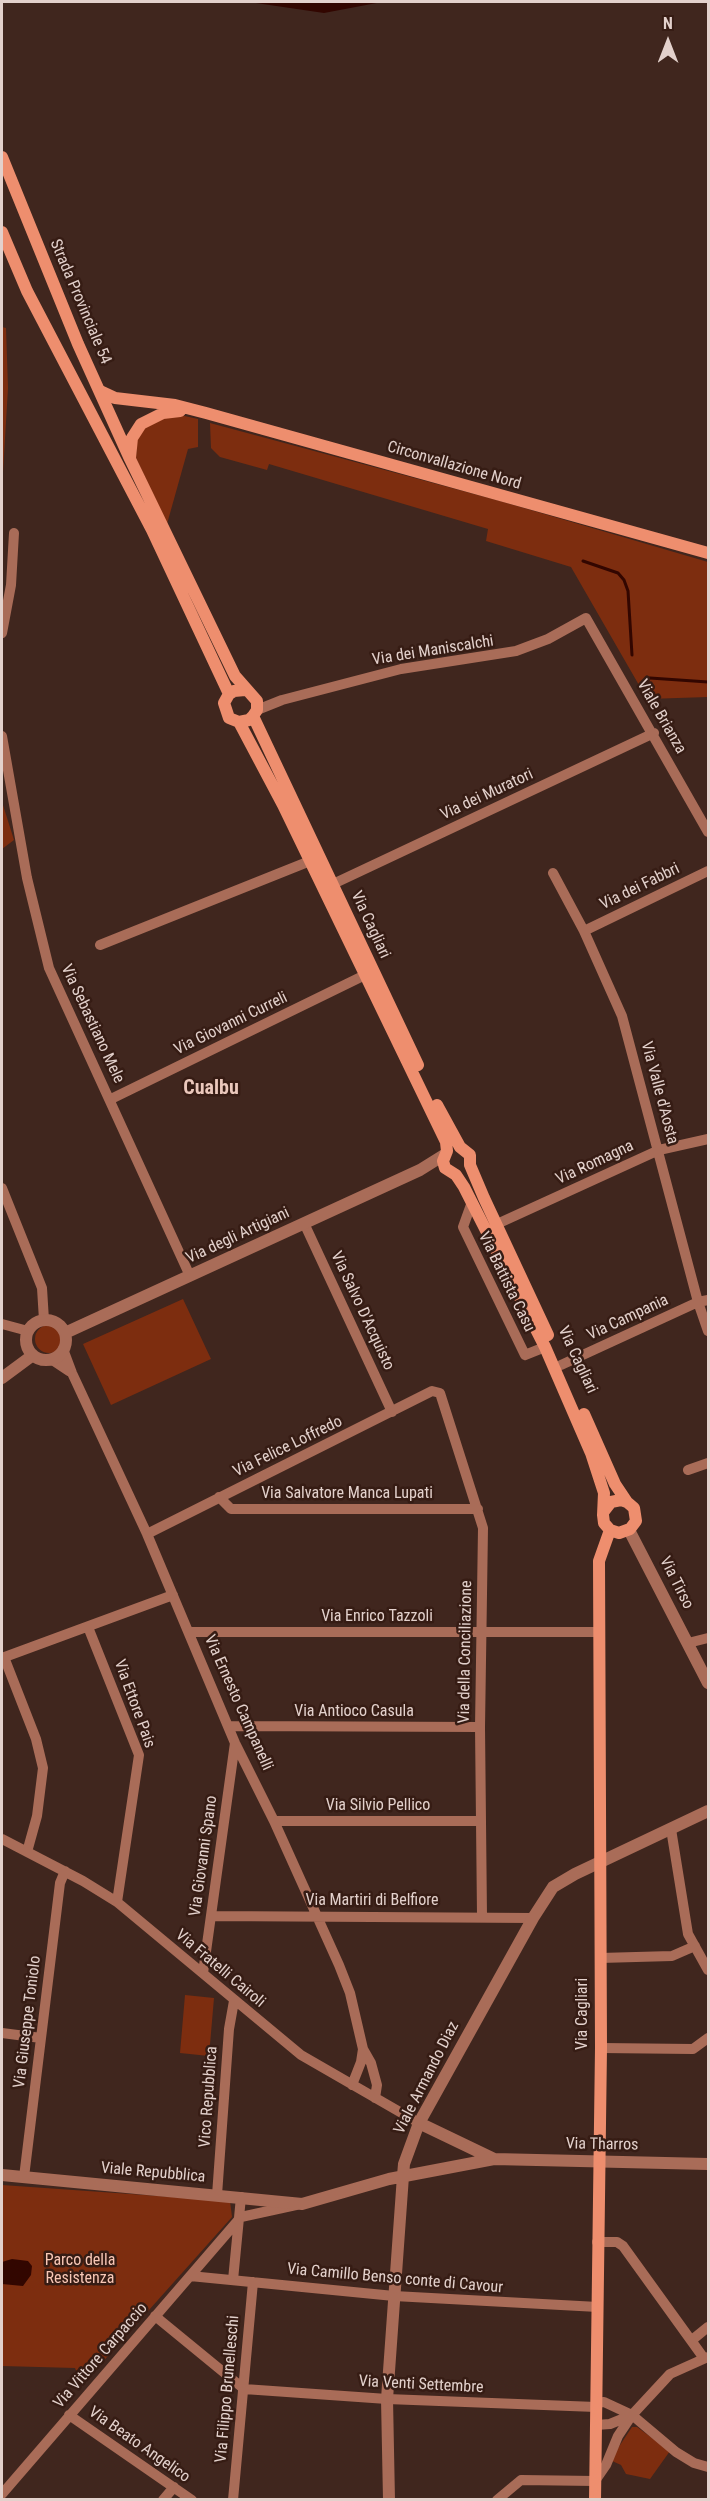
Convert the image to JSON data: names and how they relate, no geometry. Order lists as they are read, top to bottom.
{
  "streets": {
    "main road": ["Strada Provinciale 54", "Circonvallazione Nord", "Via Cagliari"],
    "street": [
      "Via dei Maniscalchi",
      "Viale Brianza",
      "Via dei Muratori",
      "Via dei Fabbri",
      "Via Sebastiano Mele",
      "Via Giovanni Curreli",
      "Via Valle d'Aosta",
      "Via Romagna",
      "Via degli Artigiani",
      "Via Battista Casu",
      "Via Salvo D'Acquisto",
      "Via Campania",
      "Via Felice Loffredo",
      "Via Salvatore Manca Lupati",
      "Via Tirso",
      "Via Enrico Tazzoli",
      "Via della Conciliazione",
      "Via Ernesto Campanelli",
      "Via Ettore Pais",
      "Via Antioco Casula",
      "Via Silvio Pellico",
      "Via Giovanni Spano",
      "Via Martiri di Belfiore",
      "Via Fratelli Cairoli",
      "Via Giuseppe Toniolo",
      "Viale Armando Diaz",
      "Vico Repubblica",
      "Via Tharros",
      "Viale Repubblica",
      "Via Camillo Benso conte di Cavour",
      "Via Vittore Carpaccio",
      "Via Venti Settembre",
      "Via Filippo Brunelleschi",
      "Via Beato Angelico"
    ]
  },
  "crossings": [
    ["Strada Provinciale 54", "Circonvallazione Nord"],
    ["Strada Provinciale 54", "Via Cagliari"],
    ["Via dei Maniscalchi", "Viale Brianza"],
    ["Via dei Maniscalchi", "Via Cagliari"],
    ["Viale Brianza", "Via dei Muratori"],
    ["Via dei Muratori", "Via Cagliari"],
    ["Via dei Fabbri", "Via Valle d'Aosta"],
    ["Via Cagliari", "Via Giovanni Curreli"],
    ["Via Cagliari", "Via Romagna"],
    ["Via Cagliari", "Via degli Artigiani"],
    ["Via Cagliari", "Via Battista Casu"],
    ["Via Cagliari", "Via Campania"],
    ["Via Cagliari", "Via Tirso"],
    ["Via Cagliari", "Via Enrico Tazzoli"],
    ["Via Cagliari", "Viale Armando Diaz"],
    ["Via Cagliari", "Via Tharros"],
    ["Via Cagliari", "Via Camillo Benso conte di Cavour"],
    ["Via Cagliari", "Via Venti Settembre"],
    ["Via Sebastiano Mele", "Via Giovanni Curreli"],
    ["Via Sebastiano Mele", "Via degli Artigiani"],
    ["Via Valle d'Aosta", "Via Romagna"],
    ["Via Valle d'Aosta", "Via Campania"],
    ["Via degli Artigiani", "Via Salvo D'Acquisto"],
    ["Via degli Artigiani", "Via Ernesto Campanelli"],
    ["Via Salvo D'Acquisto", "Via Felice Loffredo"],
    ["Via Felice Loffredo", "Via Salvatore Manca Lupati"],
    ["Via Felice Loffredo", "Via della Conciliazione"],
    ["Via Felice Loffredo", "Via Ernesto Campanelli"],
    ["Via Salvatore Manca Lupati", "Via della Conciliazione"],
    ["Via Enrico Tazzoli", "Via della Conciliazione"],
    ["Via Enrico Tazzoli", "Via Ernesto Campanelli"],
    ["Via della Conciliazione", "Via Antioco Casula"],
    ["Via della Conciliazione", "Via Silvio Pellico"],
    ["Via della Conciliazione", "Via Martiri di Belfiore"],
    ["Via Ernesto Campanelli", "Via Antioco Casula"],
    ["Via Ernesto Campanelli", "Via Silvio Pellico"],
    ["Via Ernesto Campanelli", "Via Giovanni Spano"],
    ["Via Ernesto Campanelli", "Via Martiri di Belfiore"],
    ["Via Ernesto Campanelli", "Via Fratelli Cairoli"],
    ["Via Ettore Pais", "Via Fratelli Cairoli"],
    ["Via Giovanni Spano", "Via Martiri di Belfiore"],
    ["Via Giovanni Spano", "Via Fratelli Cairoli"],
    ["Via Martiri di Belfiore", "Viale Armando Diaz"],
    ["Via Fratelli Cairoli", "Via Giuseppe Toniolo"],
    ["Via Fratelli Cairoli", "Viale Armando Diaz"],
    ["Via Fratelli Cairoli", "Vico Repubblica"],
    ["Via Fratelli Cairoli", "Via Tharros"],
    ["Via Giuseppe Toniolo", "Viale Repubblica"],
    ["Viale Armando Diaz", "Via Tharros"],
    ["Viale Armando Diaz", "Viale Repubblica"],
    ["Viale Armando Diaz", "Via Camillo Benso conte di Cavour"],
    ["Viale Armando Diaz", "Via Venti Settembre"],
    ["Vico Repubblica", "Viale Repubblica"],
    ["Via Tharros", "Viale Repubblica"],
    ["Viale Repubblica", "Via Vittore Carpaccio"],
    ["Via Camillo Benso conte di Cavour", "Via Vittore Carpaccio"],
    ["Via Camillo Benso conte di Cavour", "Via Filippo Brunelleschi"],
    ["Via Vittore Carpaccio", "Via Beato Angelico"],
    ["Via Venti Settembre", "Via Filippo Brunelleschi"]
  ],
  "districts": ["Cualbu"],
  "parks": ["Parco della Resistenza"],
  "north": "top"
}
